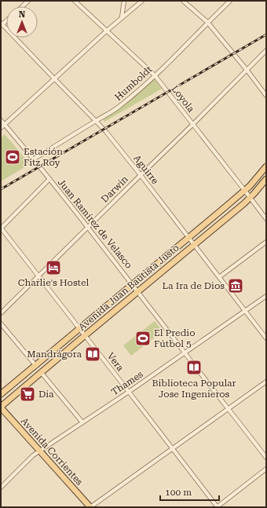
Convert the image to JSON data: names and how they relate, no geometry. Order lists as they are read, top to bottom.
{
  "streets": {
    "main road": ["Avenida Juan Bautista Justo", "Avenida Corrientes"],
    "street": [
      "Humboldt",
      "Loyola",
      "Aguirre",
      "Darwin",
      "Juan Ramírez de Velasco",
      "Vera",
      "Thames"
    ]
  },
  "crossings": [
    ["Humboldt", "Loyola"],
    ["Humboldt", "Aguirre"],
    ["Humboldt", "Juan Ramírez de Velasco"],
    ["Loyola", "Darwin"],
    ["Loyola", "Avenida Juan Bautista Justo"],
    ["Aguirre", "Darwin"],
    ["Aguirre", "Avenida Juan Bautista Justo"],
    ["Aguirre", "Thames"],
    ["Darwin", "Juan Ramírez de Velasco"],
    ["Darwin", "Vera"],
    ["Juan Ramírez de Velasco", "Avenida Juan Bautista Justo"],
    ["Juan Ramírez de Velasco", "Thames"],
    ["Avenida Juan Bautista Justo", "Vera"],
    ["Avenida Juan Bautista Justo", "Avenida Corrientes"],
    ["Vera", "Thames"],
    ["Thames", "Avenida Corrientes"]
  ],
  "places": {
    "sports": ["Estación Fitz Roy", "El Predio Fútbol 5"],
    "hotel": ["Charlie's Hostel"],
    "museum": ["La Ira de Dios"],
    "library": ["Mandrágora", "Biblioteca Popular Jose Ingenieros"],
    "supermarket": ["Dia"]
  },
  "scale_bar": "100 m",
  "north": "top"
}
